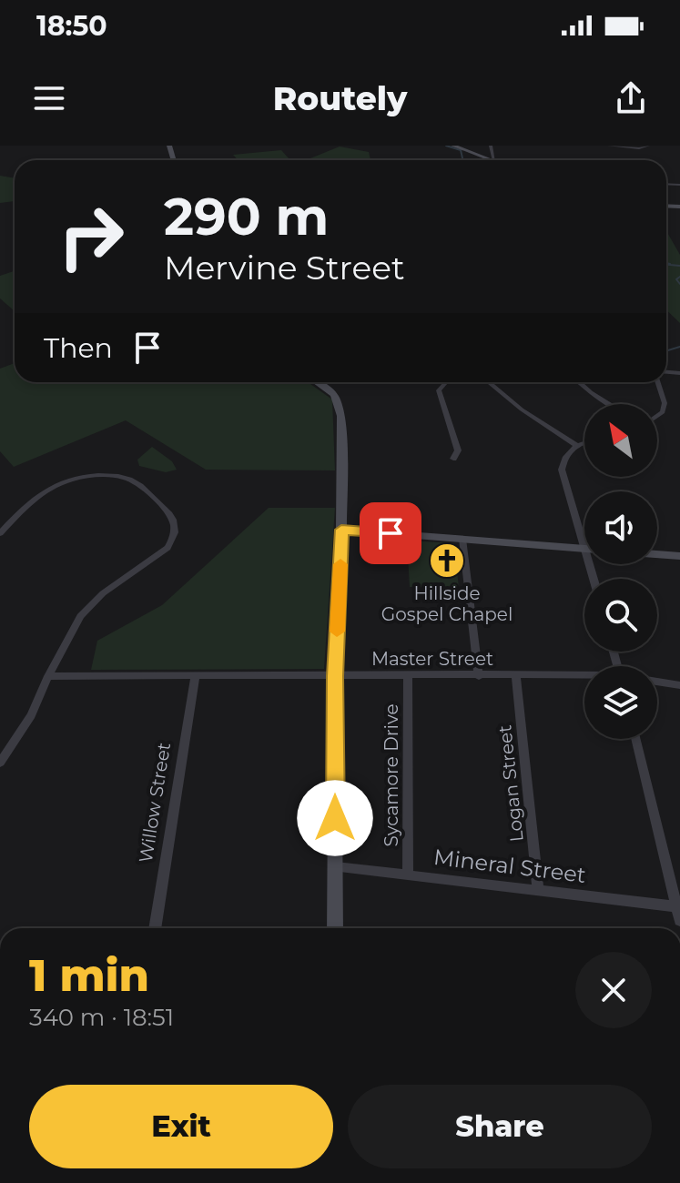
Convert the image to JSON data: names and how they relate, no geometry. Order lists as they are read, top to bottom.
{
  "streets": {
    "street": [
      "Master Street",
      "Sycamore Drive",
      "Logan Street",
      "Willow Street",
      "Mineral Street"
    ]
  },
  "crossings": [
    ["Master Street", "Sycamore Drive"],
    ["Master Street", "Logan Street"],
    ["Master Street", "Willow Street"],
    ["Sycamore Drive", "Mineral Street"],
    ["Logan Street", "Mineral Street"]
  ],
  "places": {
    "church": ["Hillside Gospel Chapel"]
  },
  "north": "top left",
  "page": {
    "status": "18:50",
    "header": "Routely",
    "turn": ["290 m", "Mervine Street"],
    "then": "Then",
    "heading": ["1 min", "340 m · 18:51"],
    "buttons": ["Exit", "Share"]
  }
}
